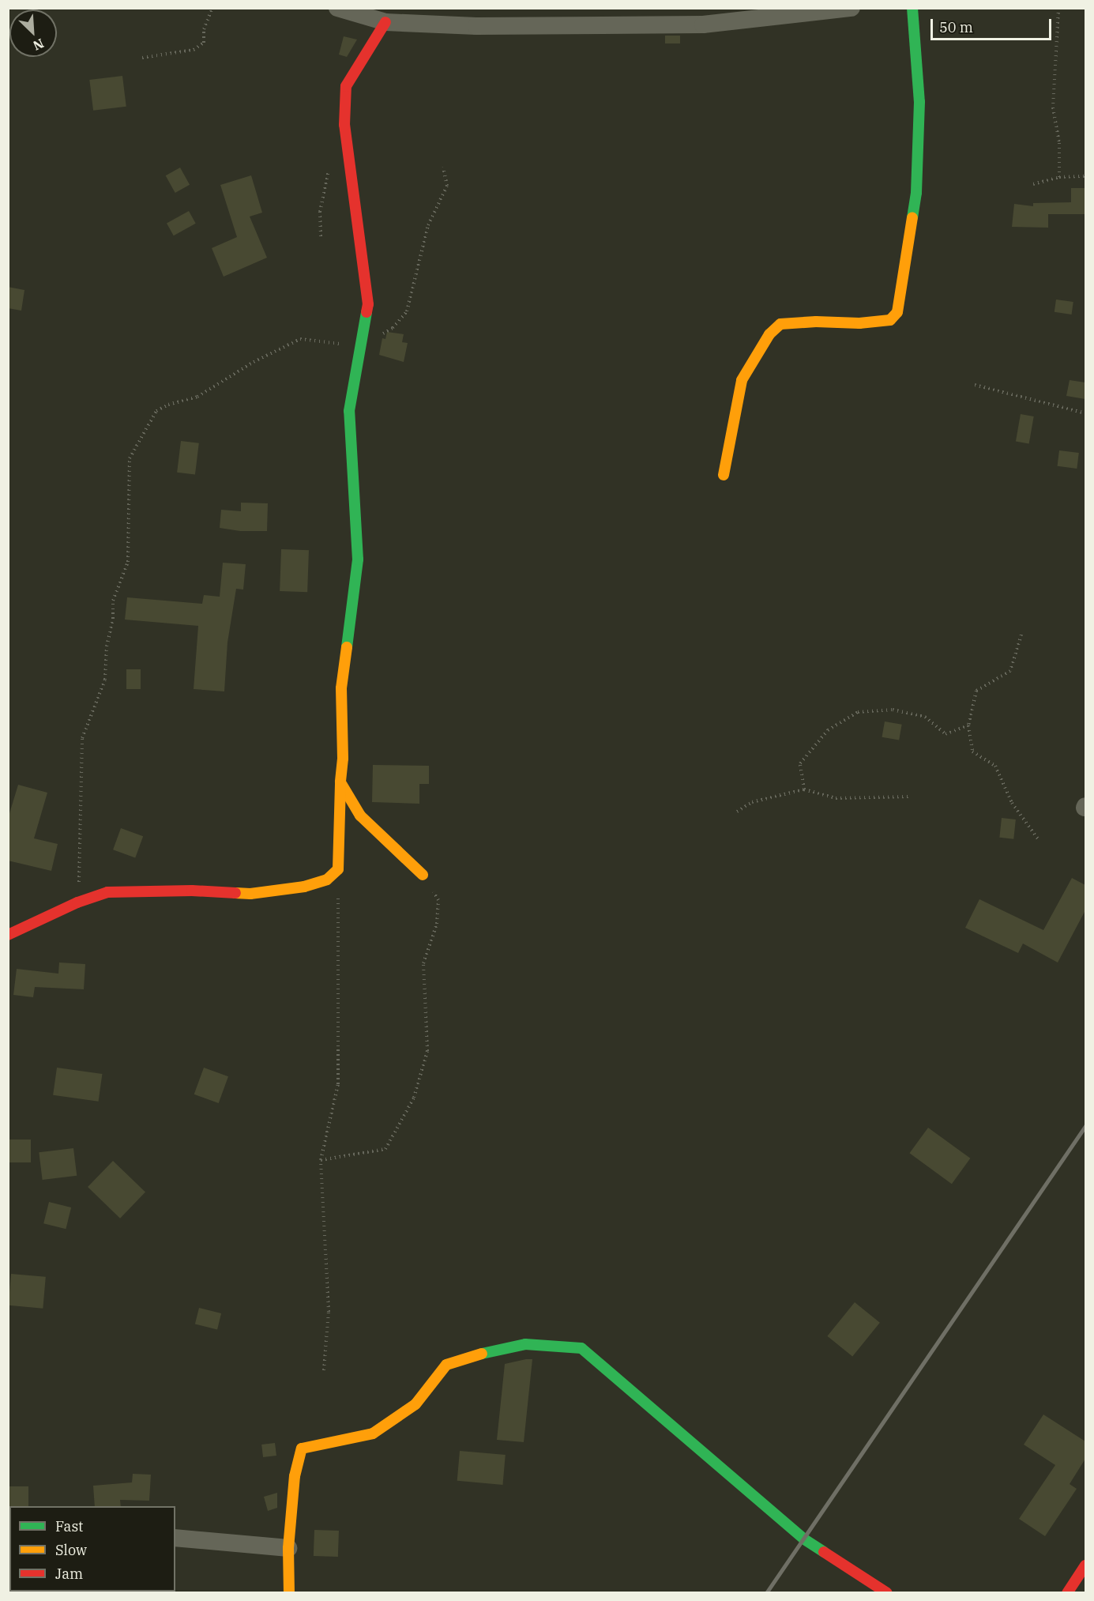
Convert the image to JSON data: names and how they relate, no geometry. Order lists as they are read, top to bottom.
{
  "legend": ["Fast", "Slow", "Jam"],
  "scale_bar": "50 m",
  "north": "bottom right"
}
